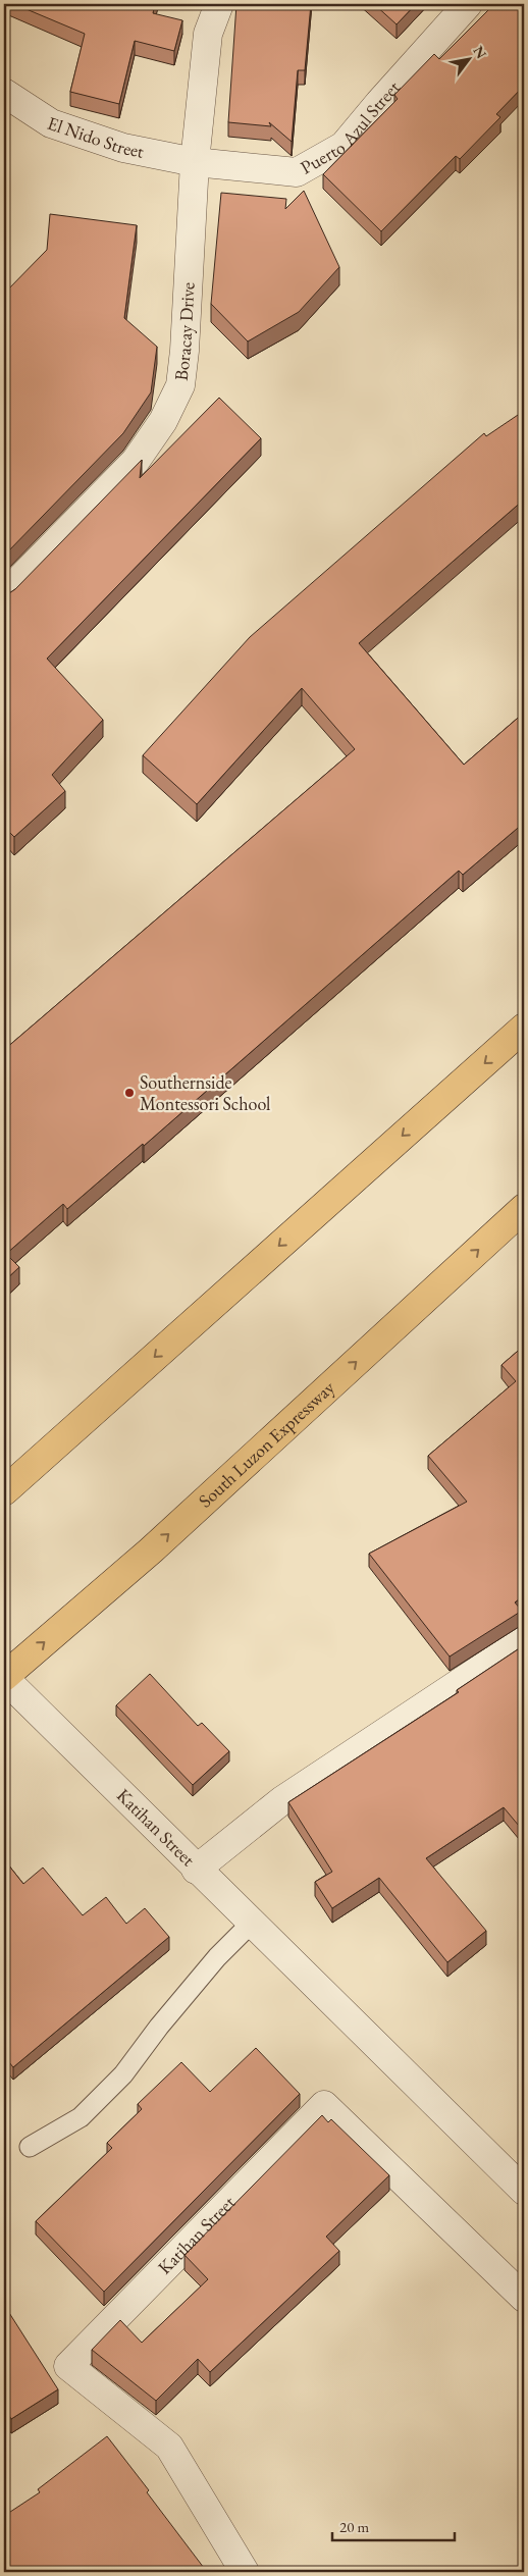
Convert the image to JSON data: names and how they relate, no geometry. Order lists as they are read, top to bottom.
{
  "streets": {
    "highway": ["South Luzon Expressway"],
    "street": [
      "Puerto Azul Street",
      "El Nido Street",
      "Boracay Drive",
      "Katihan Street"
    ]
  },
  "crossings": [
    ["Puerto Azul Street", "El Nido Street"],
    ["Puerto Azul Street", "Boracay Drive"],
    ["El Nido Street", "Boracay Drive"],
    ["South Luzon Expressway", "Katihan Street"]
  ],
  "places": ["Southernside Montessori School"],
  "scale_bar": "20 m",
  "north": "top right"
}
